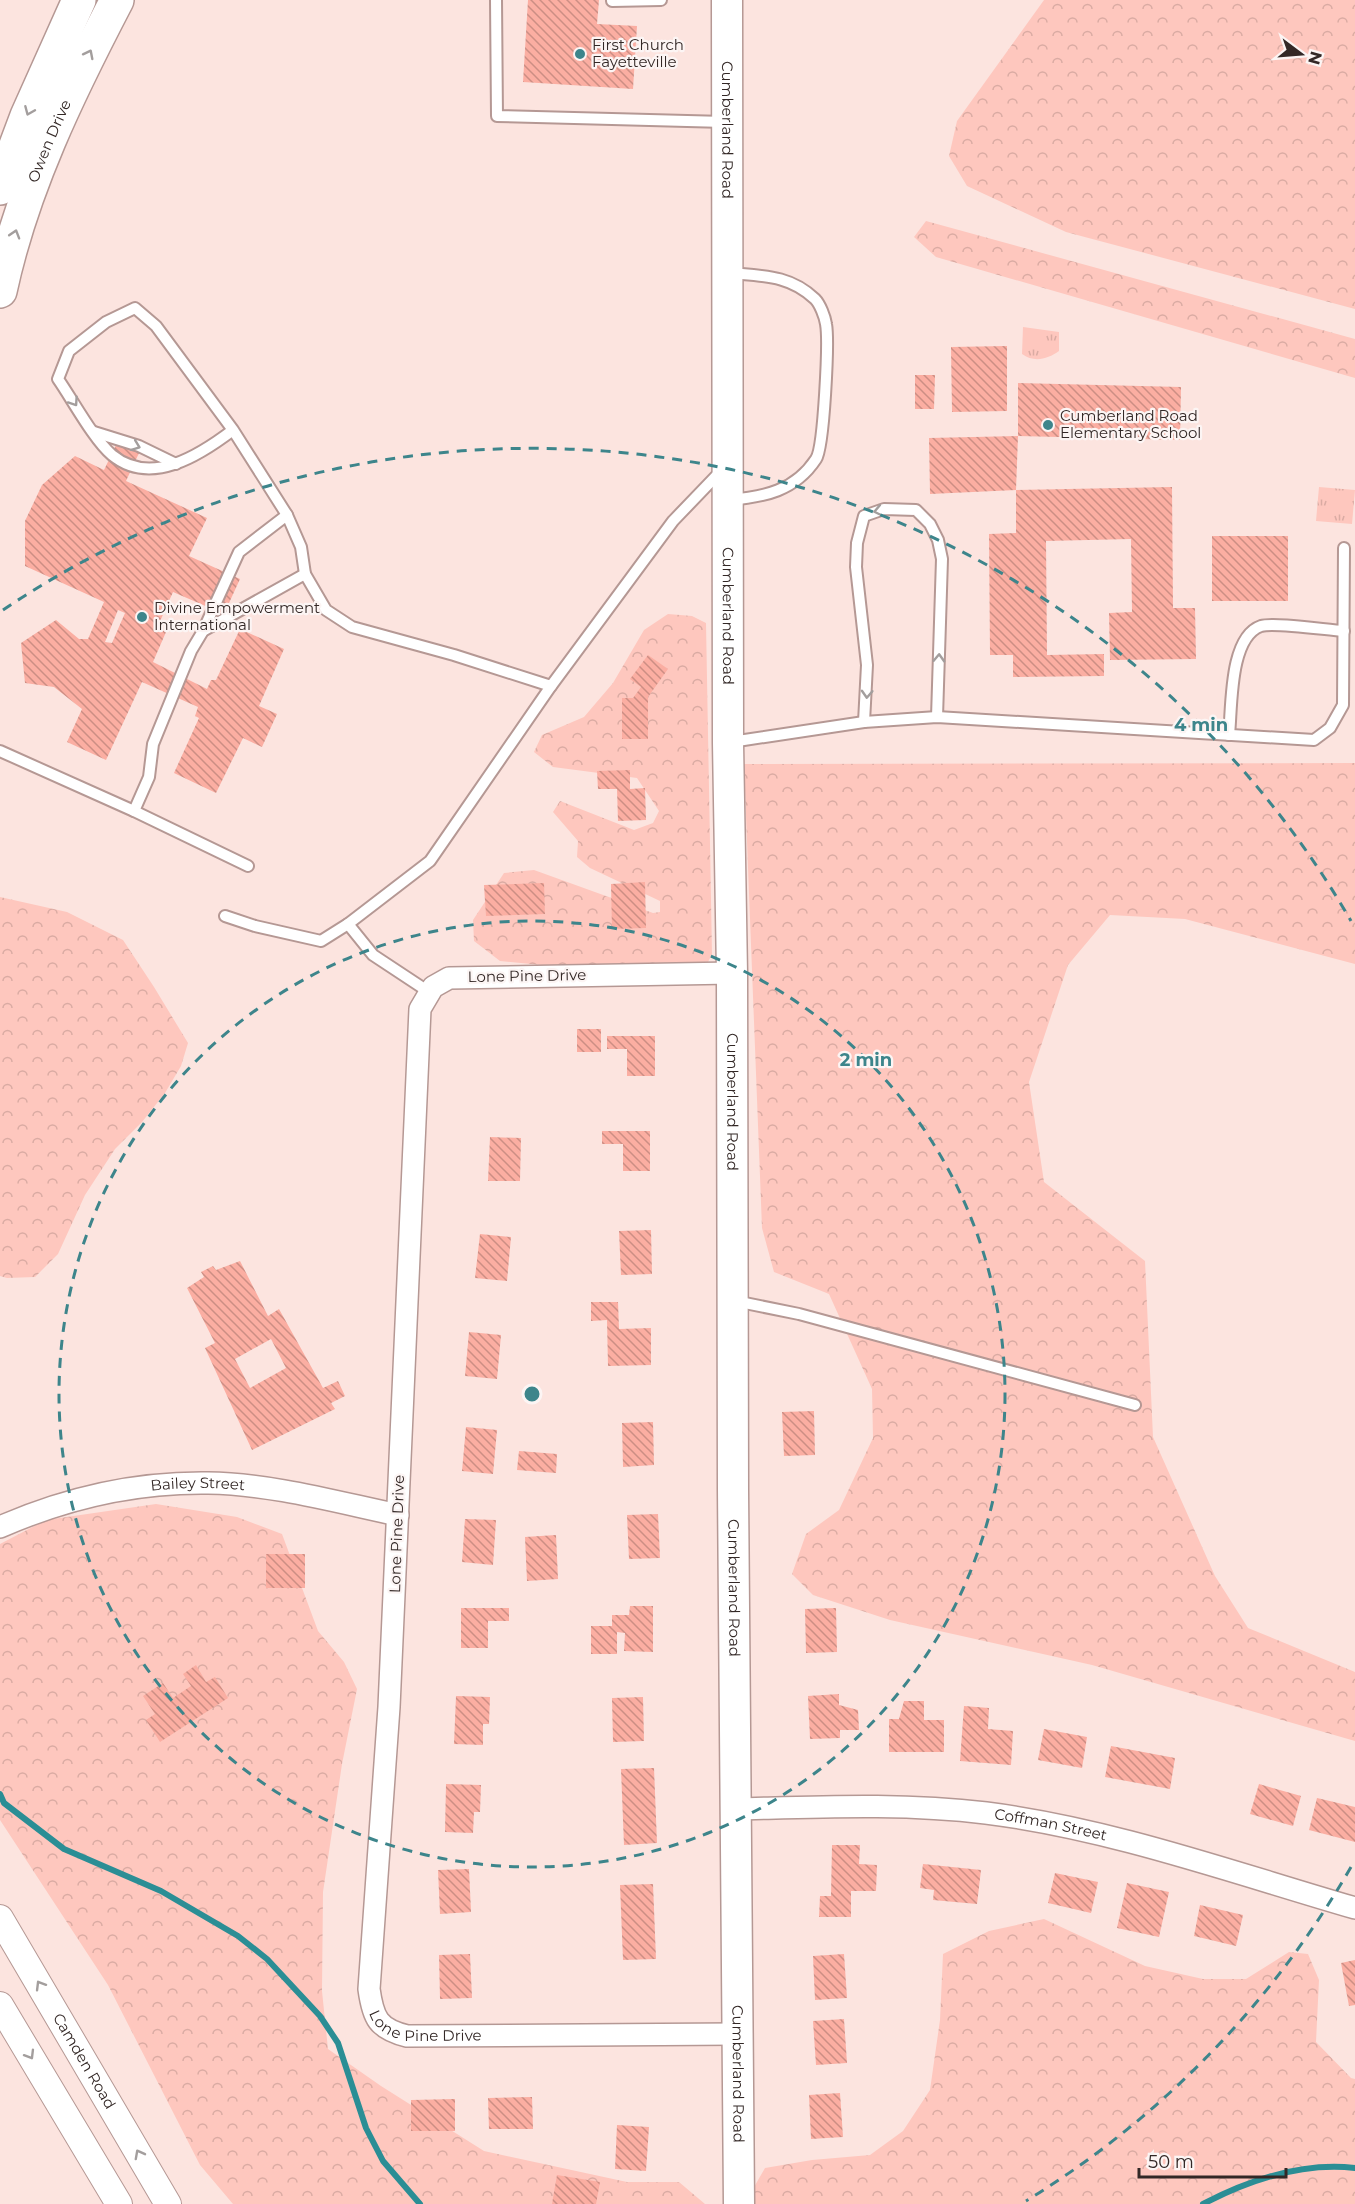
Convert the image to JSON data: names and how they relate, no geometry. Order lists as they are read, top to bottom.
{
  "streets": {
    "highway": ["Owen Drive"],
    "main road": ["Cumberland Road"],
    "street": [
      "Lone Pine Drive",
      "Bailey Street",
      "Coffman Street",
      "Camden Road"
    ]
  },
  "crossings": [
    ["Cumberland Road", "Lone Pine Drive"],
    ["Cumberland Road", "Coffman Street"],
    ["Lone Pine Drive", "Bailey Street"]
  ],
  "places": ["First Church Fayetteville", "Cumberland Road Elementary School", "Divine Empowerment International"],
  "scale_bar": "50 m",
  "north": "right",
  "rings": ["4 min", "2 min"]
}
